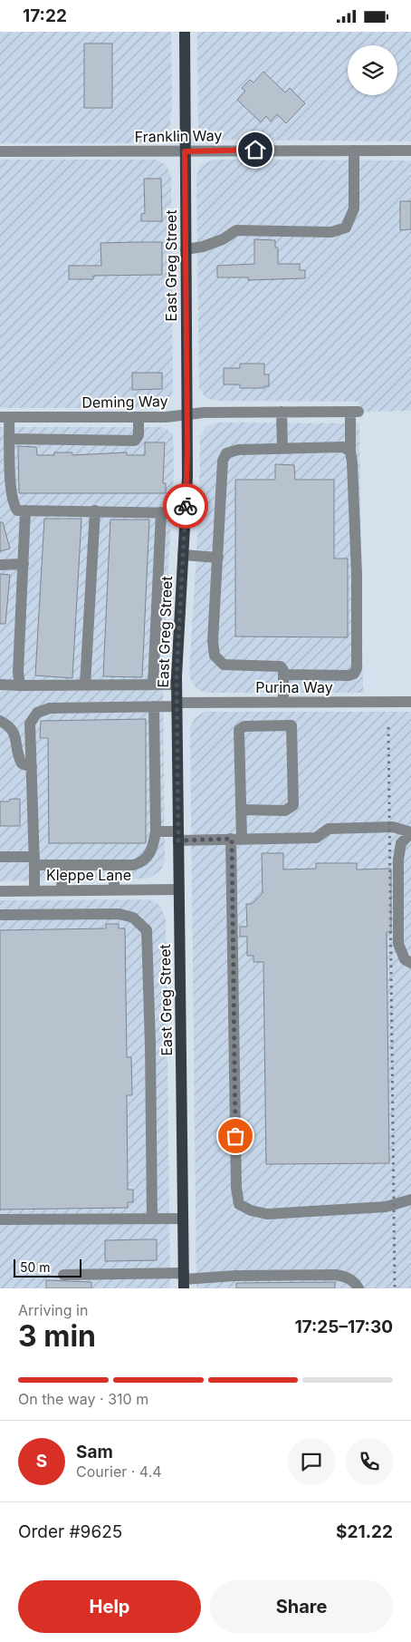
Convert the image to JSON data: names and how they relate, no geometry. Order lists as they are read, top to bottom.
{
  "streets": {
    "main road": ["East Greg Street"],
    "street": [
      "Franklin Way",
      "Deming Way",
      "Purina Way",
      "Kleppe Lane"
    ]
  },
  "crossings": [
    ["Franklin Way", "East Greg Street"],
    ["East Greg Street", "Deming Way"],
    ["East Greg Street", "Purina Way"],
    ["East Greg Street", "Kleppe Lane"]
  ],
  "scale_bar": "50 m",
  "page": {
    "status": "17:22",
    "scale": "50 m",
    "heading": ["3 min", "Arriving in", "17:25–17:30"],
    "panel": [
      "Sam",
      "Courier · 4.4",
      "Order #9625",
      "$21.22"
    ],
    "bar": "On the way · 310 m",
    "round": "S",
    "buttons": ["Help", "Share"]
  }
}
